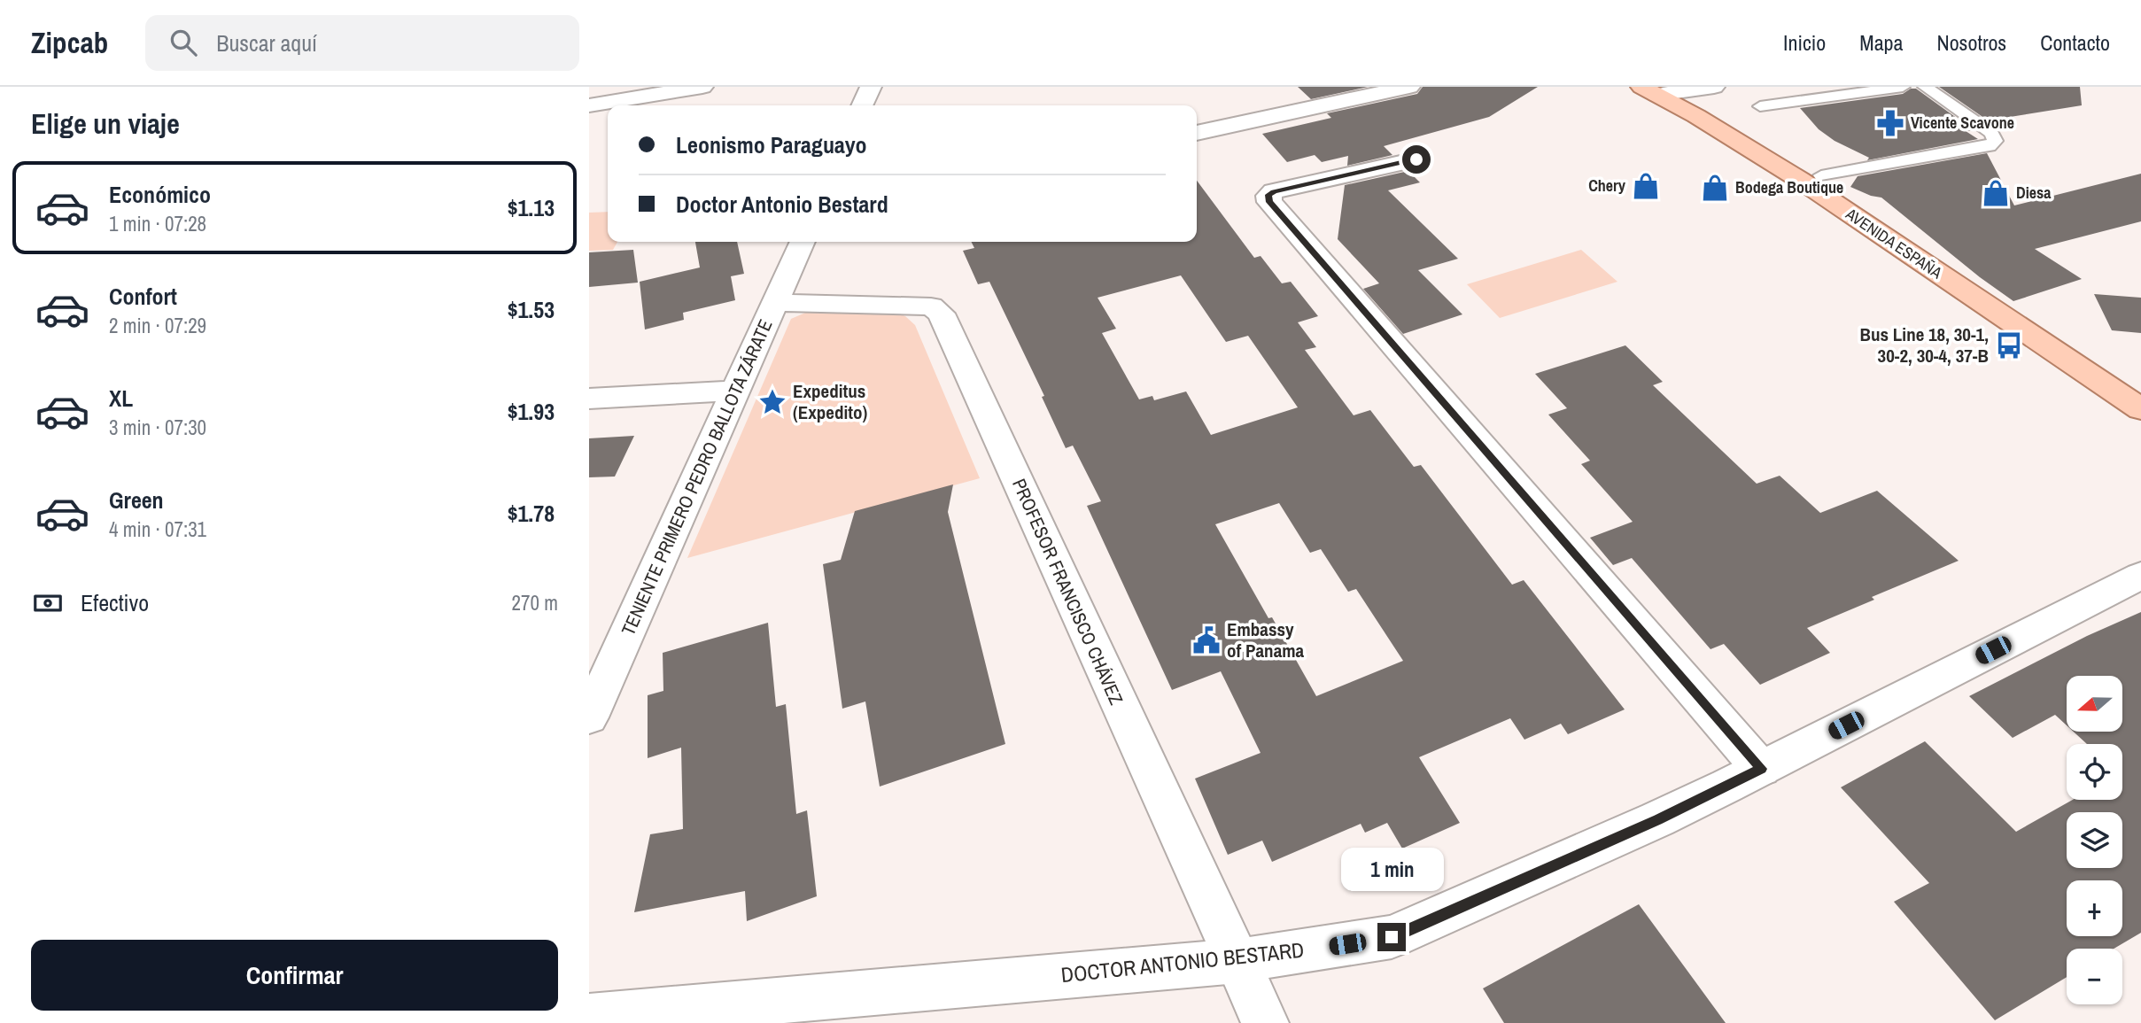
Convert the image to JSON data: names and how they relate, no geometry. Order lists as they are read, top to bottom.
{
  "streets": {
    "main road": ["AVENIDA ESPAÑA"],
    "street": ["TENIENTE PRIMERO PEDRO BALLOTA ZÁRATE", "PROFESOR FRANCISCO CHÁVEZ", "DOCTOR ANTONIO BESTARD"]
  },
  "crossings": [
    ["TENIENTE PRIMERO PEDRO BALLOTA ZÁRATE", "PROFESOR FRANCISCO CHÁVEZ"],
    ["PROFESOR FRANCISCO CHÁVEZ", "DOCTOR ANTONIO BESTARD"]
  ],
  "places": {
    "pharmacy": ["Vicente Scavone"],
    "shop": ["Chery", "Bodega Boutique", "Diesa"],
    "bus stop": ["Bus Line 18, 30-1, 30-2, 30-4, 37-B"],
    "place": ["Expeditus (Expedito)"],
    "public building": ["Embassy of Panama"]
  },
  "north": "left",
  "page": {
    "header": "Zipcab",
    "search": "Buscar aquí",
    "nav": [
      "Inicio",
      "Mapa",
      "Nosotros",
      "Contacto"
    ],
    "heading": "Elige un viaje",
    "banner": ["Leonismo Paraguayo", "Doctor Antonio Bestard"],
    "list": [
      {
        "name": "Económico",
        "note": "1 min · 07:28",
        "value": "$1.13"
      },
      {
        "name": "Confort",
        "note": "2 min · 07:29",
        "value": "$1.53"
      },
      {
        "name": "XL",
        "note": "3 min · 07:30",
        "value": "$1.93"
      },
      {
        "name": "Green",
        "note": "4 min · 07:31",
        "value": "$1.78"
      }
    ],
    "pay": ["Efectivo", "270 m"],
    "map_buttons": ["+", "−"],
    "bubble": "1 min",
    "buttons": "Confirmar"
  }
}
